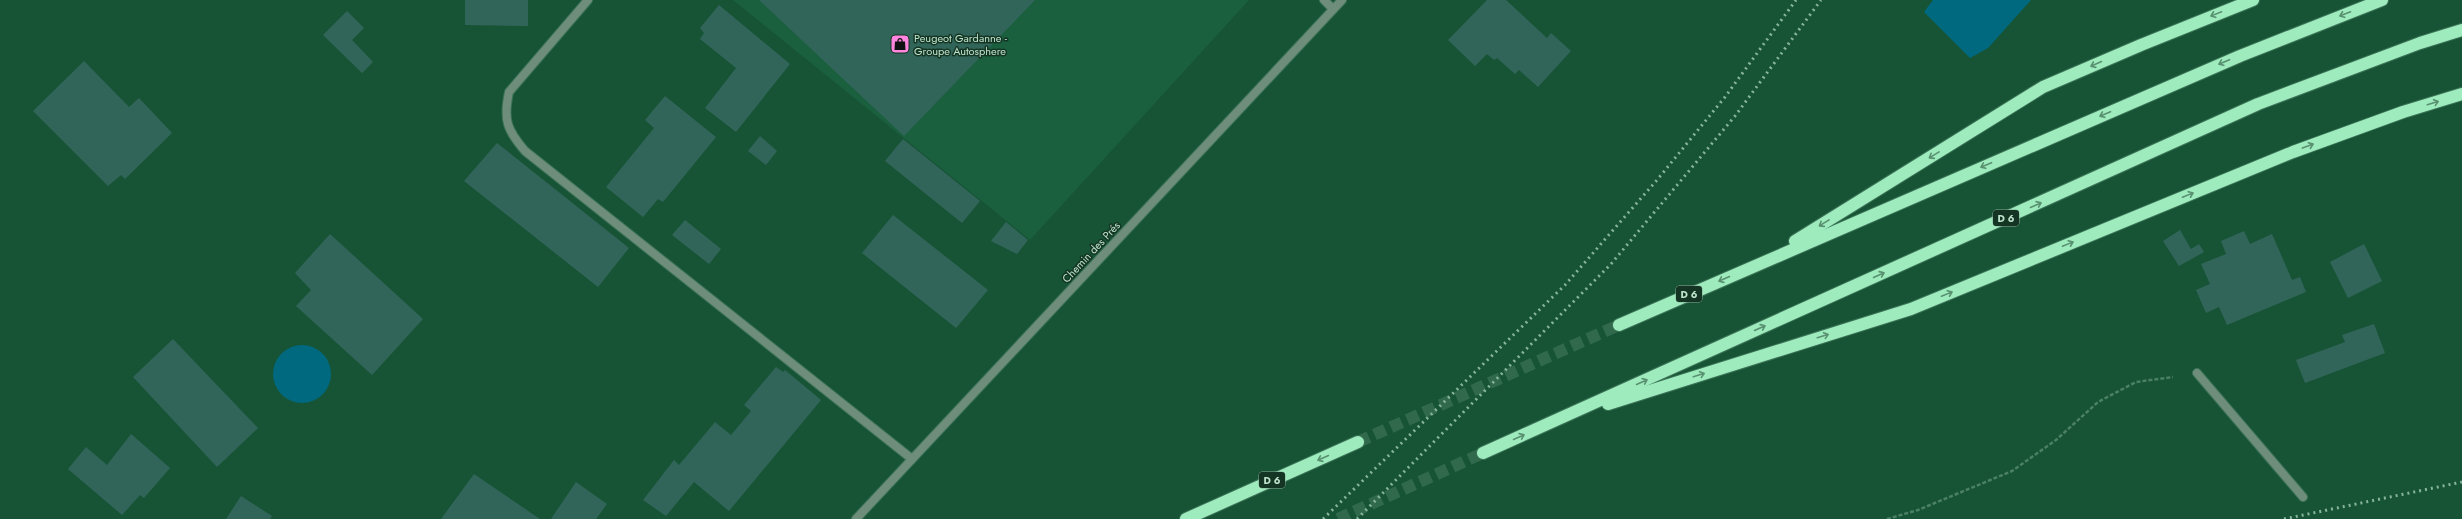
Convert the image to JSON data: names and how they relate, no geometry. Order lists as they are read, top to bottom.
{
  "streets": {
    "highway": ["D 6"],
    "street": ["Chemin des Prés"]
  },
  "places": {
    "shop": ["Peugeot Gardanne - Groupe Autosphere"]
  }
}
